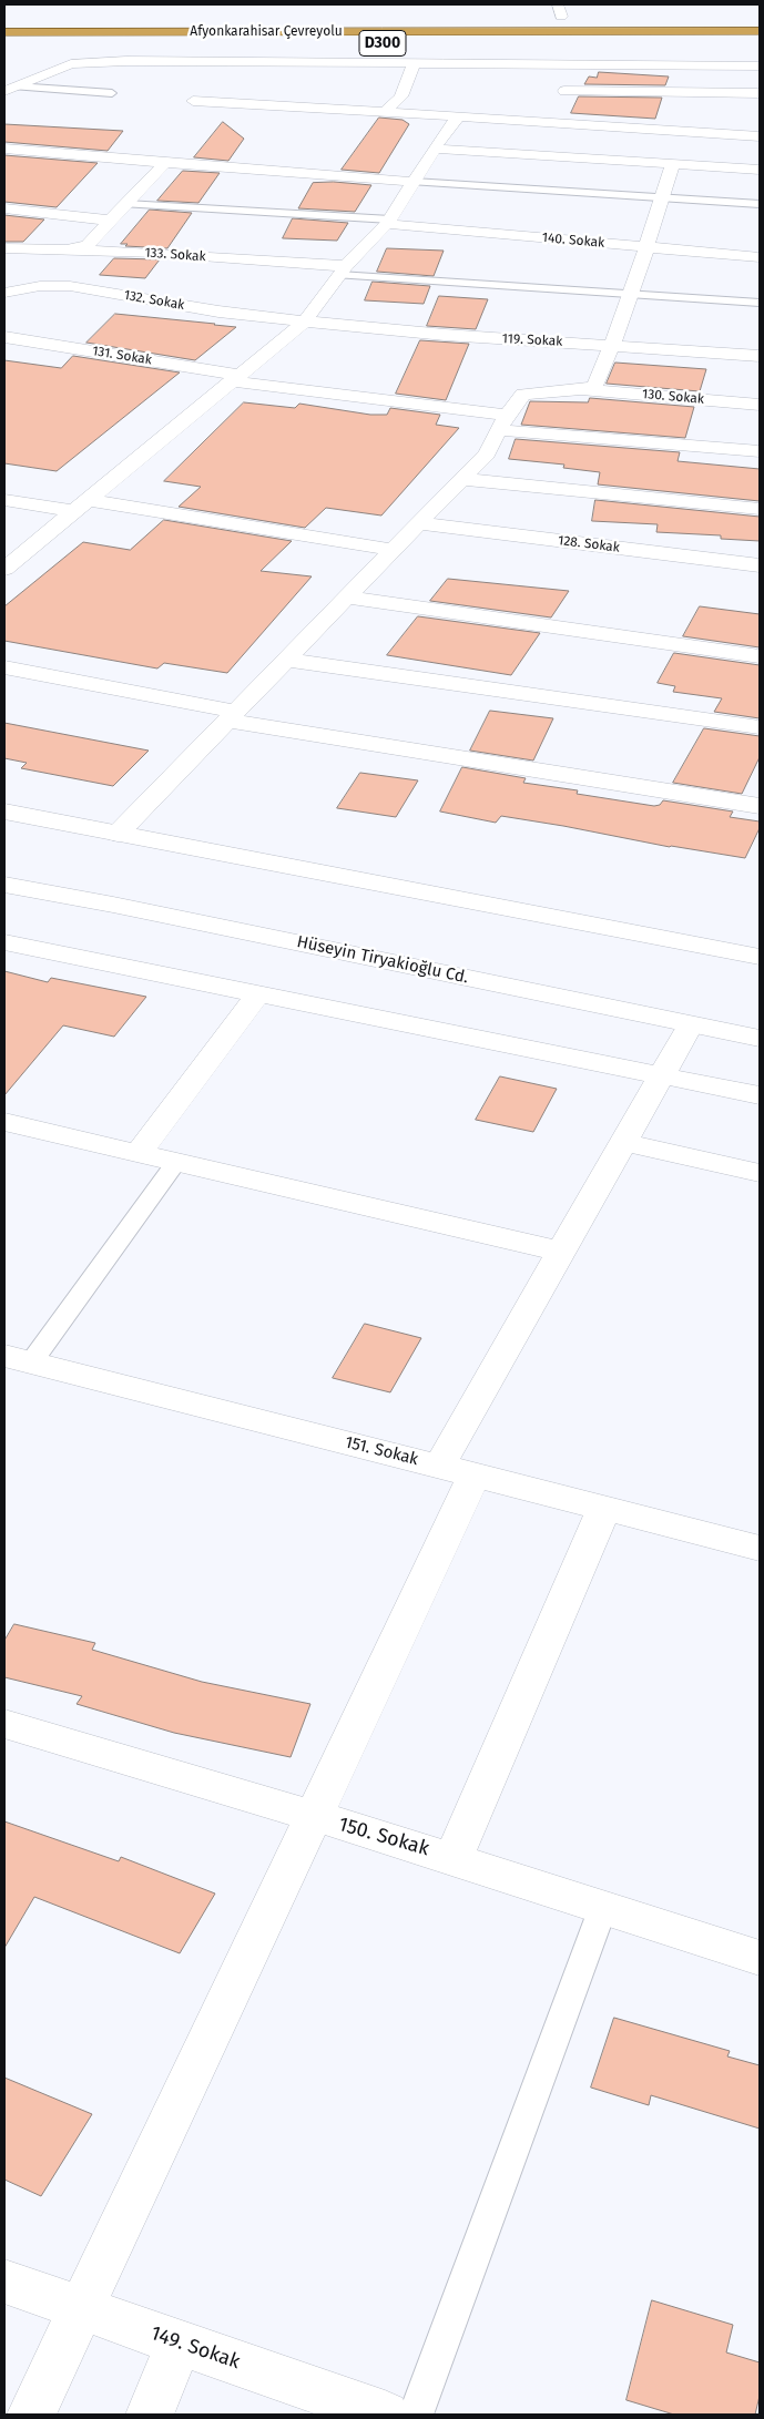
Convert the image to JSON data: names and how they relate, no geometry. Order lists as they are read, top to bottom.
{
  "streets": {
    "highway": ["Afyonkarahisar Çevreyolu", "D300"],
    "street": [
      "140. Sokak",
      "133. Sokak",
      "132. Sokak",
      "119. Sokak",
      "131. Sokak",
      "130. Sokak",
      "128. Sokak",
      "Hüseyin Tiryakioğlu Cd.",
      "151. Sokak",
      "150. Sokak",
      "149. Sokak"
    ]
  },
  "crossings": [
    ["132. Sokak", "119. Sokak"],
    ["131. Sokak", "130. Sokak"],
    ["130. Sokak", "128. Sokak"]
  ]
}
